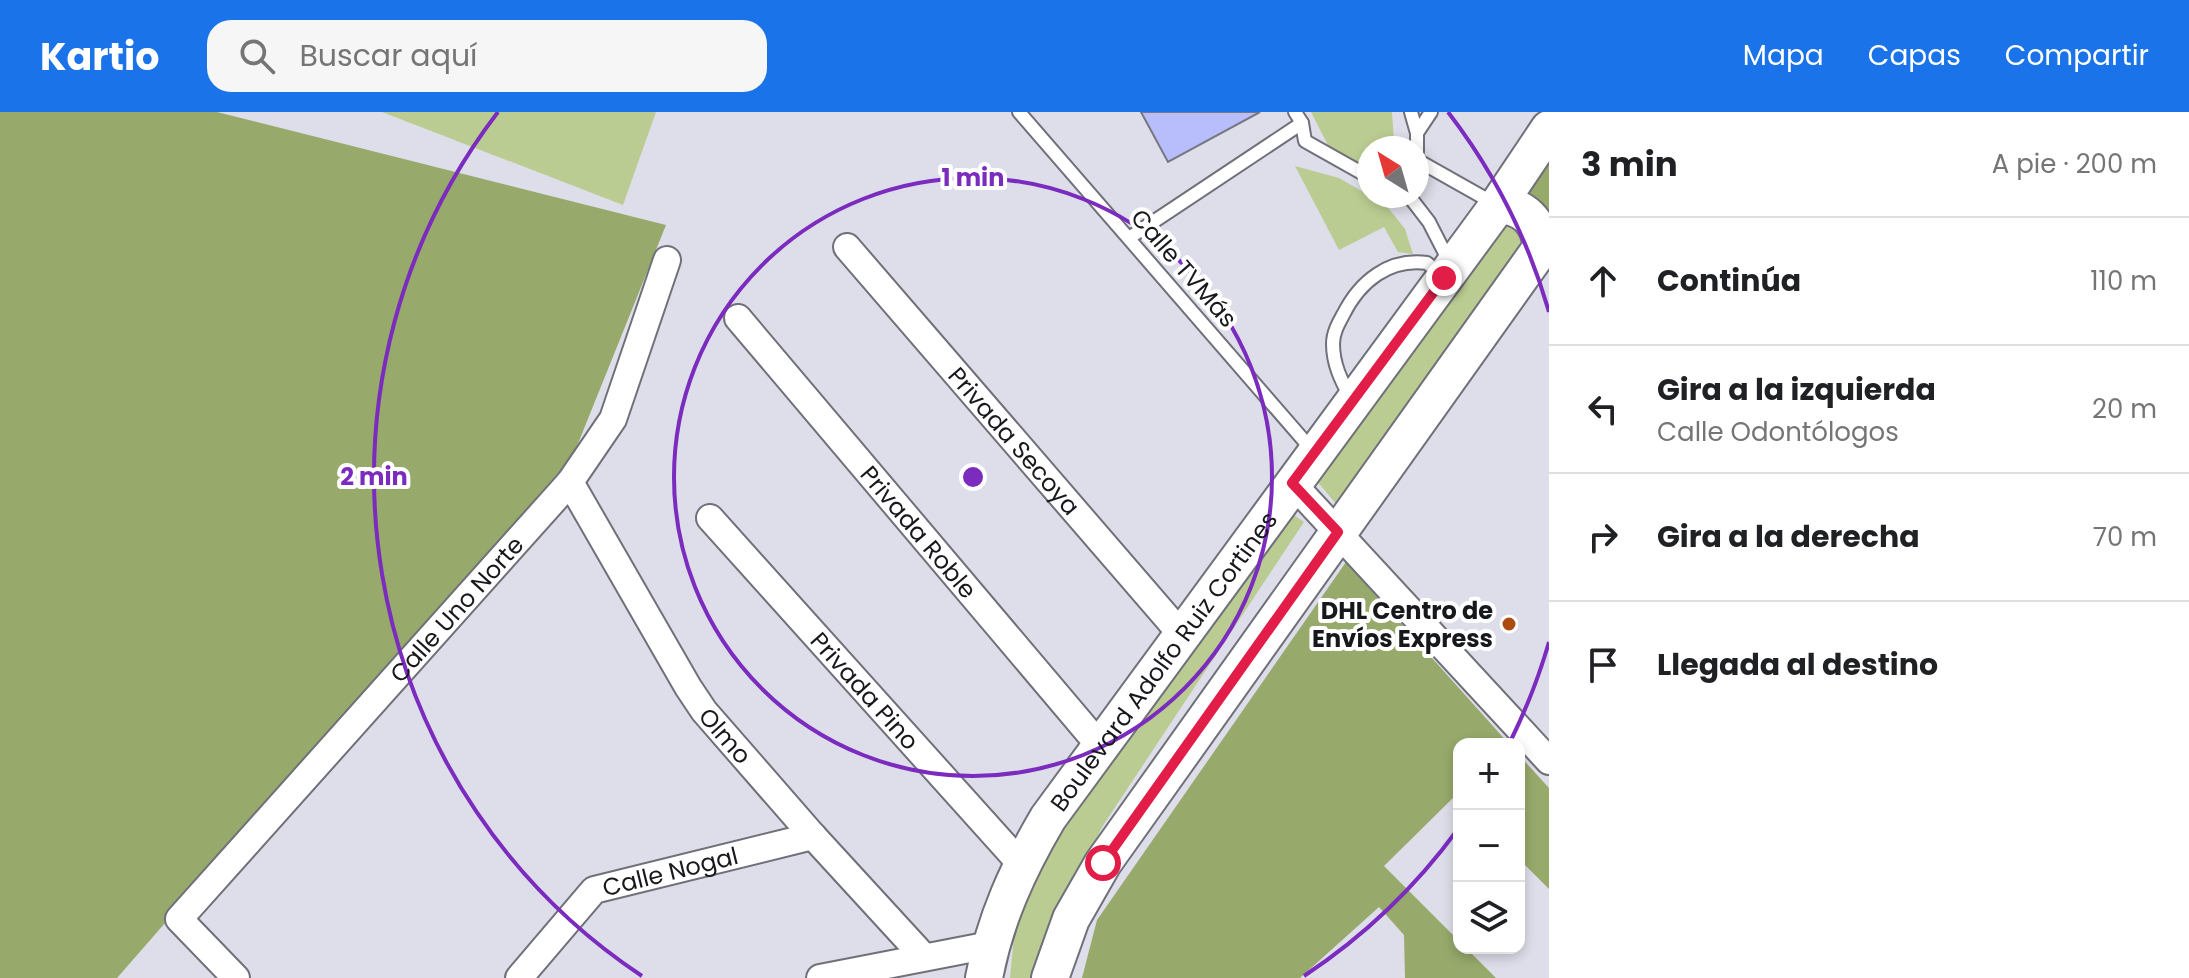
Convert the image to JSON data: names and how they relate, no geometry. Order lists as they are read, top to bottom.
{
  "streets": {
    "main road": ["Boulevard Adolfo Ruiz Cortines"],
    "street": [
      "Privada Secoya",
      "Privada Roble",
      "Calle Uno Norte",
      "Privada Pino",
      "Olmo",
      "Calle Nogal"
    ],
    "lane": ["Calle TVMás"]
  },
  "crossings": [
    ["Calle TVMás", "Boulevard Adolfo Ruiz Cortines"],
    ["Privada Secoya", "Boulevard Adolfo Ruiz Cortines"],
    ["Privada Roble", "Boulevard Adolfo Ruiz Cortines"],
    ["Calle Uno Norte", "Olmo"],
    ["Boulevard Adolfo Ruiz Cortines", "Privada Pino"],
    ["Olmo", "Calle Nogal"]
  ],
  "places": ["DHL Centro de Envíos Express"],
  "north": "top left",
  "page": {
    "header": "Kartio",
    "search": "Buscar aquí",
    "nav": ["Mapa", "Capas", "Compartir"],
    "heading": ["3 min", "A pie · 200 m"],
    "list": [
      ["Continúa", "110 m"],
      ["Gira a la izquierda", "Calle Odontólogos", "20 m"],
      ["Gira a la derecha", "70 m"],
      "Llegada al destino"
    ],
    "map_buttons": ["+", "−"]
  },
  "rings": ["1 min", "2 min"]
}
